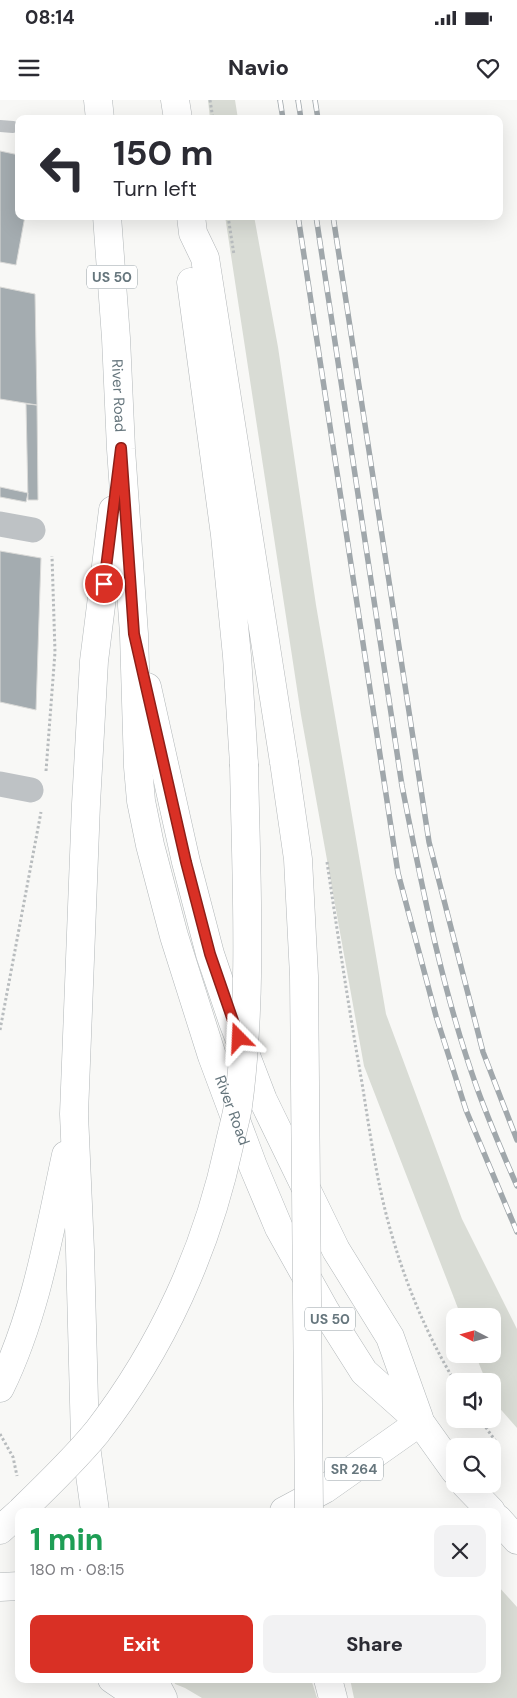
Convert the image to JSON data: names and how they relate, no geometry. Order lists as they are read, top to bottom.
{
  "streets": {
    "main road": ["US 50", "River Road", "SR 264"]
  },
  "crossings": [
    ["River Road", "SR 264"]
  ],
  "north": "left",
  "page": {
    "status": "08:14",
    "header": "Navio",
    "turn": ["150 m", "Turn left"],
    "heading": ["1 min", "180 m · 08:15"],
    "buttons": ["Exit", "Share"]
  }
}
